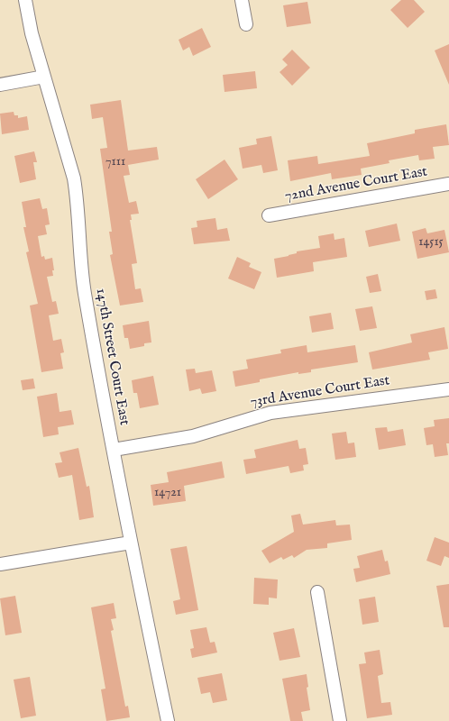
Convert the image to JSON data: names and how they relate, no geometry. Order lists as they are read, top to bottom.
{
  "streets": {
    "street": ["72nd Avenue Court East", "147th Street Court East", "73rd Avenue Court East"]
  },
  "crossings": [
    ["147th Street Court East", "73rd Avenue Court East"]
  ],
  "house_numbers": ["7111", "14515", "14721"]
}
